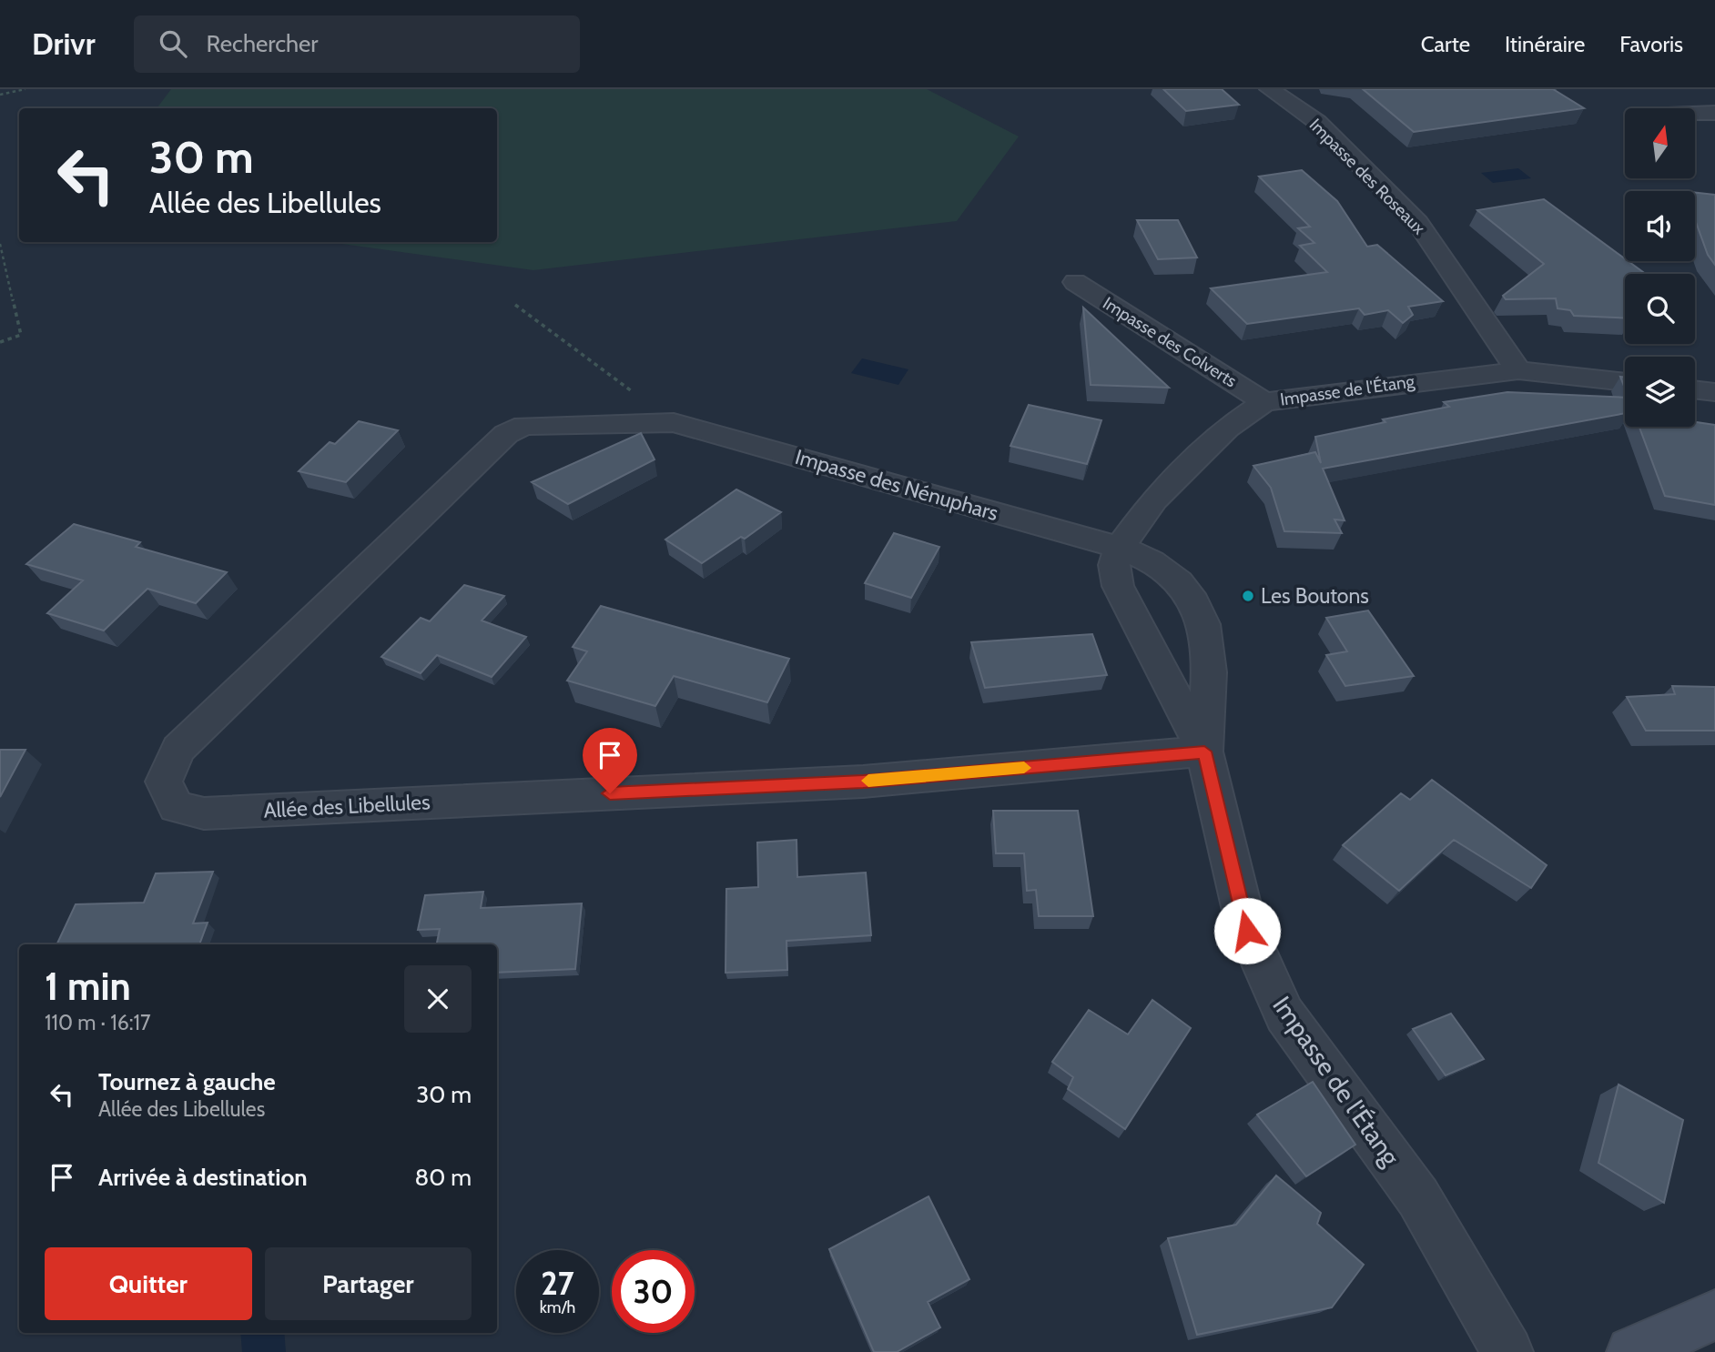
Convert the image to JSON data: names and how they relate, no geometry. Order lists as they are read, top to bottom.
{
  "streets": {
    "street": [
      "Impasse des Roseaux",
      "Impasse des Colverts",
      "Impasse de l'Étang",
      "Impasse des Nénuphars",
      "Allée des Libellules"
    ]
  },
  "crossings": [
    ["Impasse des Roseaux", "Impasse de l'Étang"],
    ["Impasse des Colverts", "Impasse de l'Étang"],
    ["Impasse de l'Étang", "Impasse des Nénuphars"],
    ["Impasse de l'Étang", "Allée des Libellules"],
    ["Impasse des Nénuphars", "Allée des Libellules"]
  ],
  "places": ["Les Boutons"],
  "north": "top",
  "page": {
    "header": "Drivr",
    "search": "Rechercher",
    "nav": ["Carte", "Itinéraire", "Favoris"],
    "turn": ["30 m", "Allée des Libellules"],
    "heading": ["1 min", "110 m · 16:17"],
    "list": [
      {
        "name": "Tournez à gauche",
        "note": "Allée des Libellules",
        "value": "30 m"
      },
      {
        "name": "Arrivée à destination",
        "value": "80 m"
      }
    ],
    "buttons": ["Quitter", "Partager"],
    "speed": "27 km/h",
    "limit": "30"
  }
}
